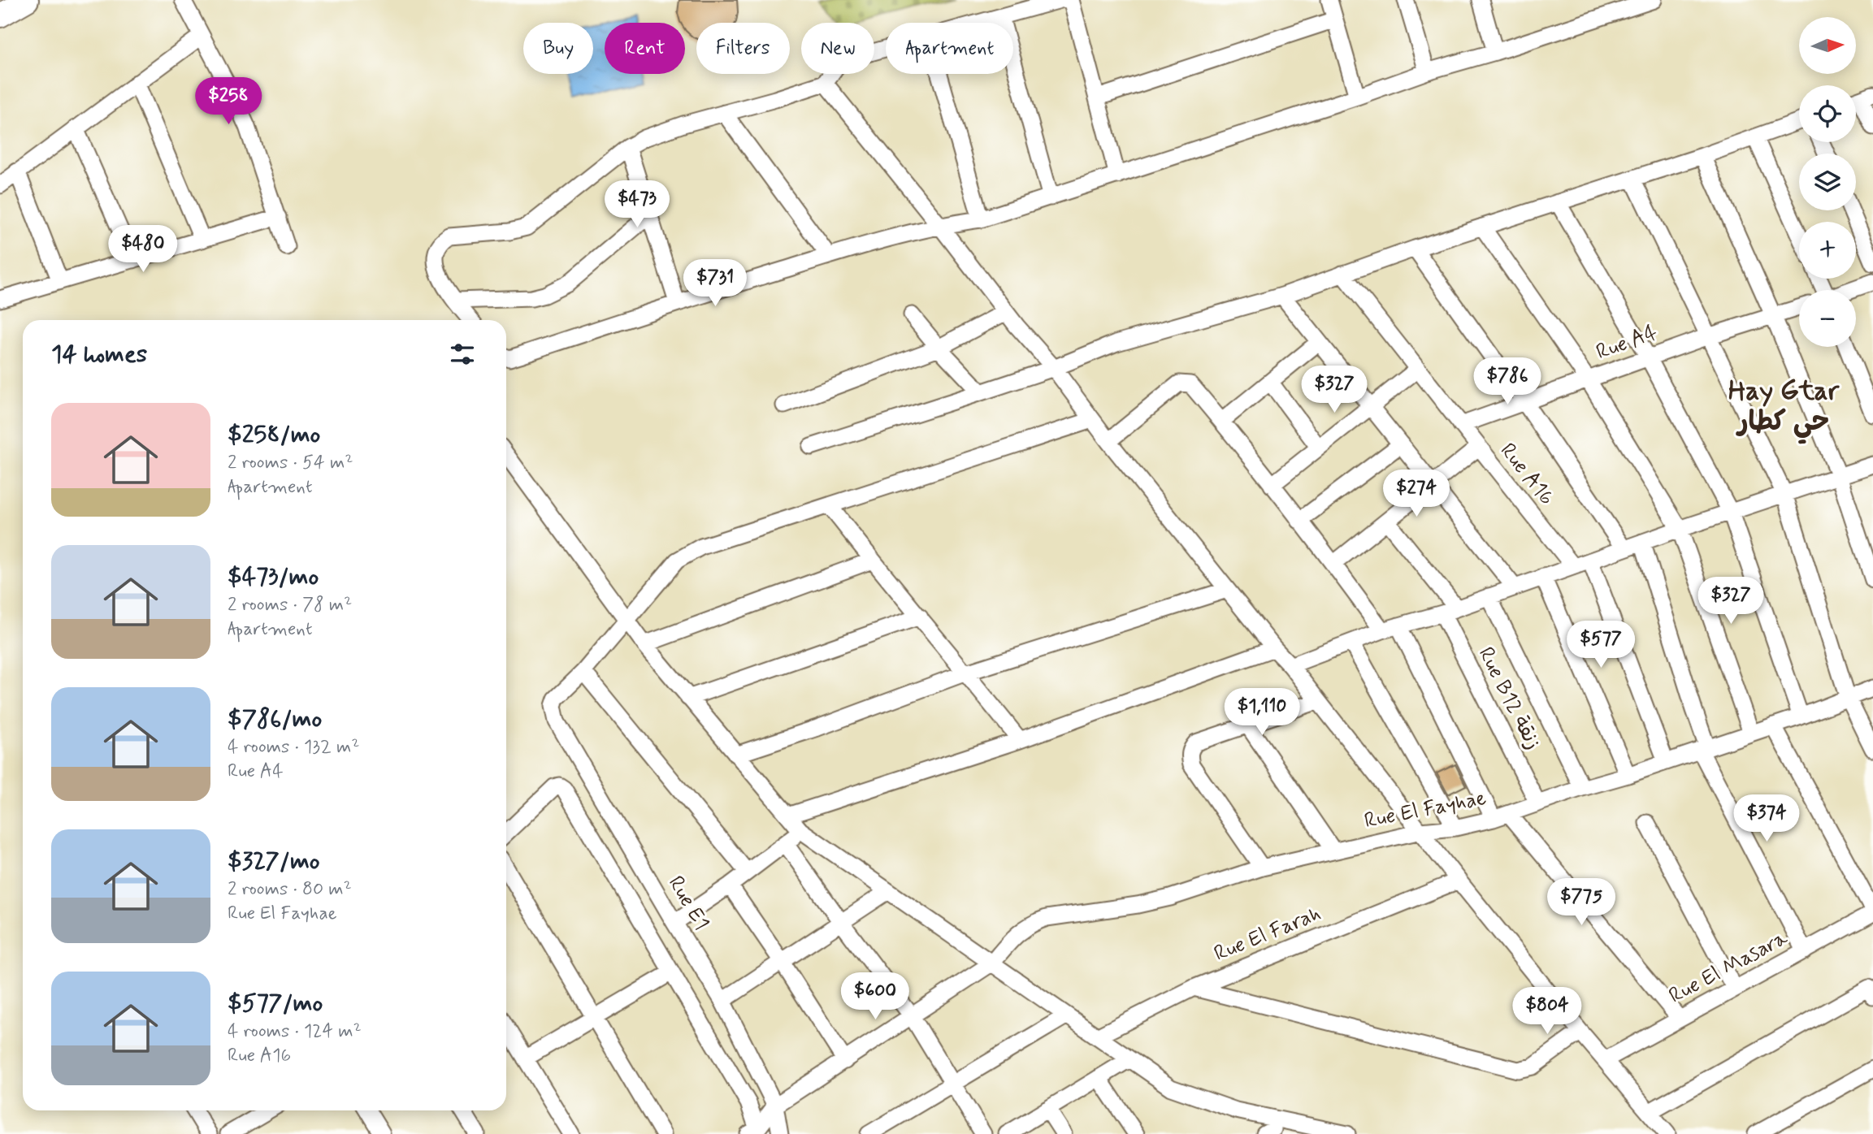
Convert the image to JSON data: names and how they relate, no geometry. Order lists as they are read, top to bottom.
{
  "streets": {
    "street": [
      "Rue A4",
      "Rue A16",
      "Rue B12 زنقة",
      "Rue El Fayhae",
      "Rue E1",
      "Rue El Farah",
      "Rue El Masara"
    ]
  },
  "crossings": [
    ["Rue A4", "Rue A16"],
    ["Rue B12 زنقة", "Rue El Fayhae"],
    ["Rue El Fayhae", "Rue E1"]
  ],
  "districts": ["Hay Gtar حي كطار"],
  "north": "right",
  "page": {
    "map_buttons": ["+", "−"],
    "chip": [
      "Buy",
      "Rent",
      "Filters",
      "New",
      "Apartment"
    ],
    "price": [
      "$258",
      "$473",
      "$480",
      "$731",
      "$786",
      "$327",
      "$274",
      "$327",
      "$577",
      "$1,110",
      "$374",
      "$775",
      "$600",
      "$804"
    ],
    "heading": "14 homes",
    "list": [
      {
        "name": "$258/mo",
        "note": "2 rooms · 54 m² · Apartment"
      },
      {
        "name": "$473/mo",
        "note": "2 rooms · 78 m² · Apartment"
      },
      {
        "name": "$786/mo",
        "note": "4 rooms · 132 m² · Rue A4"
      },
      {
        "name": "$327/mo",
        "note": "2 rooms · 80 m² · Rue El Fayhae"
      },
      {
        "name": "$577/mo",
        "note": "4 rooms · 124 m² · Rue A16"
      }
    ]
  }
}
